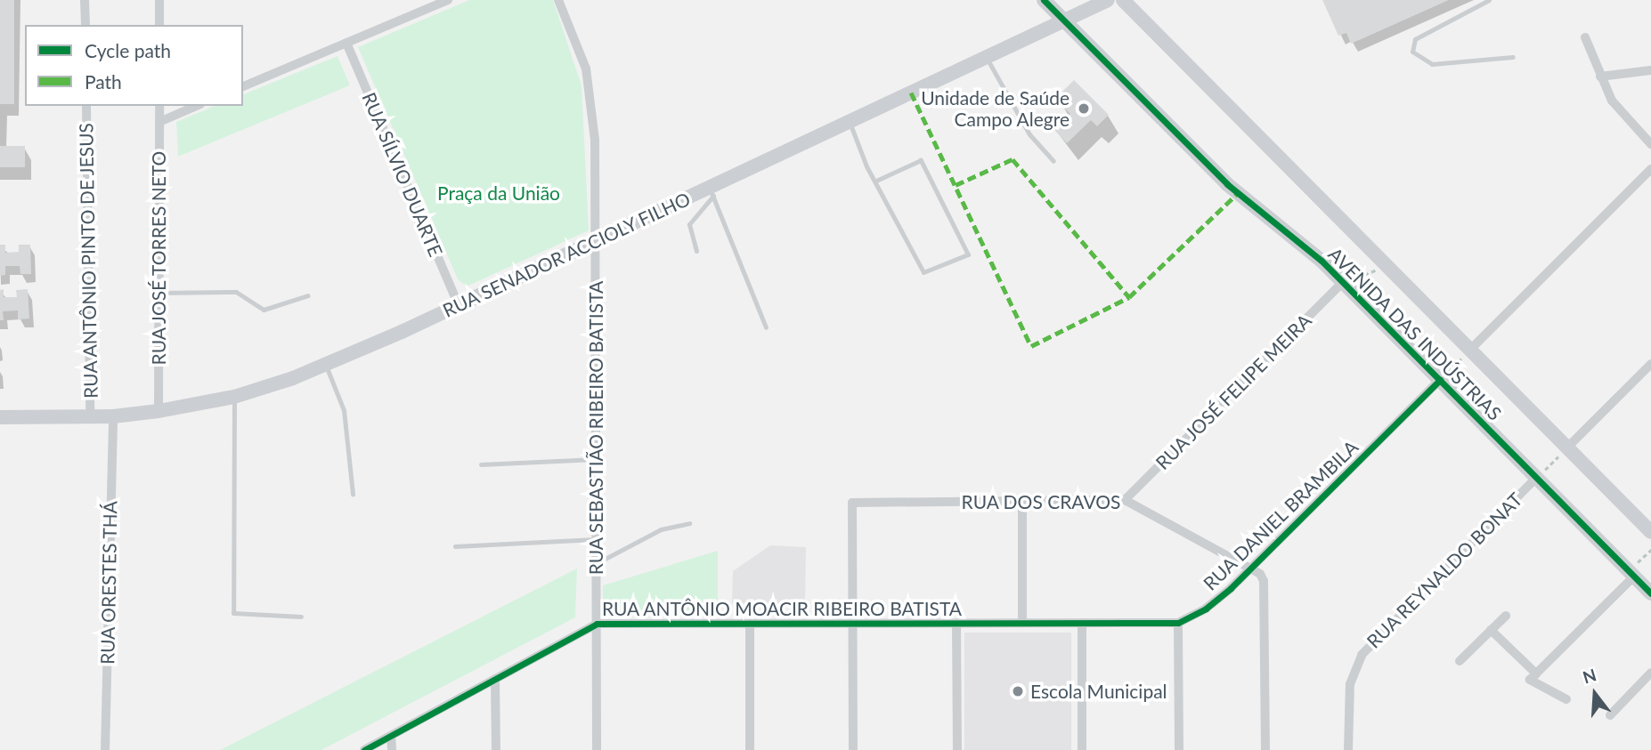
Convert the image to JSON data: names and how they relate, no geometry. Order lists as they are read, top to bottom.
{
  "streets": {
    "main road": ["RUA SENADOR ACCIOLY FILHO", "AVENIDA DAS INDÚSTRIAS"],
    "street": [
      "RUA SÍLVIO DUARTE",
      "RUA JOSÉ TORRES NETO",
      "RUA ANTÔNIO PINTO DE JESUS",
      "RUA JOSÉ FELIPE MEIRA",
      "RUA SEBASTIÃO RIBEIRO BATISTA",
      "RUA DOS CRAVOS",
      "RUA DANIEL BRAMBILA",
      "RUA REYNALDO BONAT",
      "RUA ORESTES THÁ",
      "RUA ANTÔNIO MOACIR RIBEIRO BATISTA"
    ]
  },
  "crossings": [
    ["RUA SÍLVIO DUARTE", "RUA SENADOR ACCIOLY FILHO"],
    ["RUA SENADOR ACCIOLY FILHO", "RUA JOSÉ TORRES NETO"],
    ["RUA SENADOR ACCIOLY FILHO", "RUA ANTÔNIO PINTO DE JESUS"],
    ["RUA SENADOR ACCIOLY FILHO", "AVENIDA DAS INDÚSTRIAS"],
    ["RUA SENADOR ACCIOLY FILHO", "RUA SEBASTIÃO RIBEIRO BATISTA"],
    ["RUA SENADOR ACCIOLY FILHO", "RUA ORESTES THÁ"],
    ["AVENIDA DAS INDÚSTRIAS", "RUA JOSÉ FELIPE MEIRA"],
    ["AVENIDA DAS INDÚSTRIAS", "RUA DANIEL BRAMBILA"],
    ["AVENIDA DAS INDÚSTRIAS", "RUA REYNALDO BONAT"],
    ["RUA JOSÉ FELIPE MEIRA", "RUA DOS CRAVOS"],
    ["RUA SEBASTIÃO RIBEIRO BATISTA", "RUA ANTÔNIO MOACIR RIBEIRO BATISTA"],
    ["RUA DOS CRAVOS", "RUA DANIEL BRAMBILA"],
    ["RUA DOS CRAVOS", "RUA ANTÔNIO MOACIR RIBEIRO BATISTA"]
  ],
  "parks": ["Praça da União"],
  "places": ["Unidade de Saúde Campo Alegre", "Escola Municipal"],
  "legend": ["Cycle path", "Path"],
  "north": "top"
}
